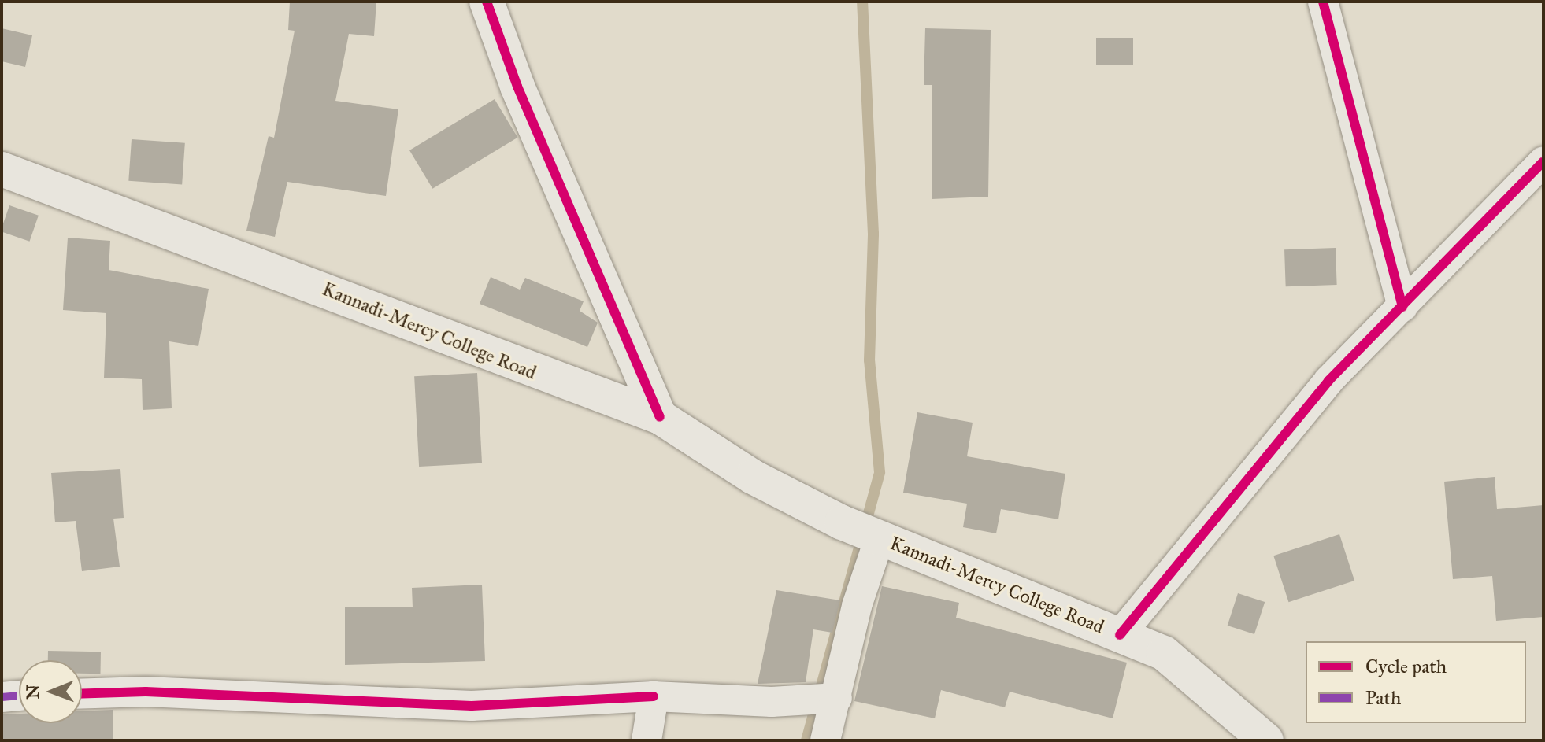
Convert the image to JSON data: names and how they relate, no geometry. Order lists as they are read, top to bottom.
{
  "streets": {
    "main road": ["Kannadi-Mercy College Road"]
  },
  "legend": ["Cycle path", "Path"],
  "north": "left"
}
